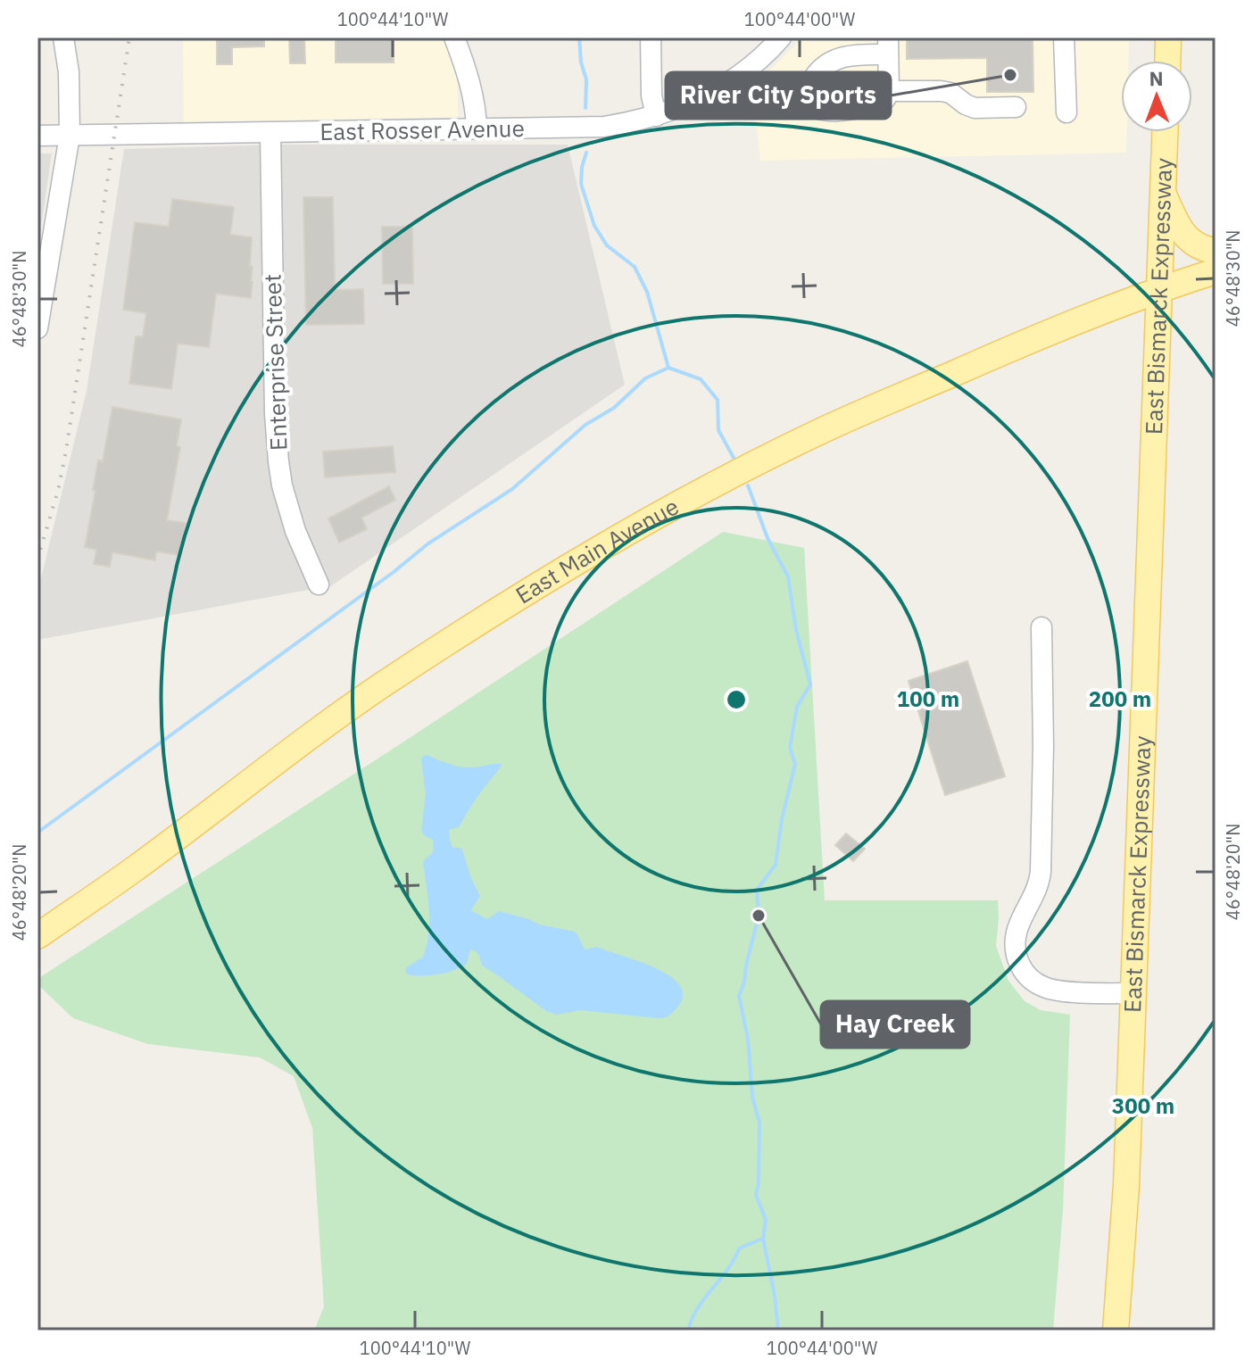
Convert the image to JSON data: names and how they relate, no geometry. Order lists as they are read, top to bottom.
{
  "streets": {
    "main road": ["East Bismarck Expressway", "East Main Avenue"],
    "street": ["East Rosser Avenue", "Enterprise Street"]
  },
  "crossings": [
    ["East Rosser Avenue", "Enterprise Street"],
    ["East Bismarck Expressway", "East Main Avenue"]
  ],
  "places": ["River City Sports", "Hay Creek"],
  "north": "top",
  "coordinates": [
    "100°44'10\"W",
    "100°44'00\"W",
    "46°48'30\"N",
    "46°48'20\"N"
  ],
  "rings": ["100 m", "200 m", "300 m"]
}
